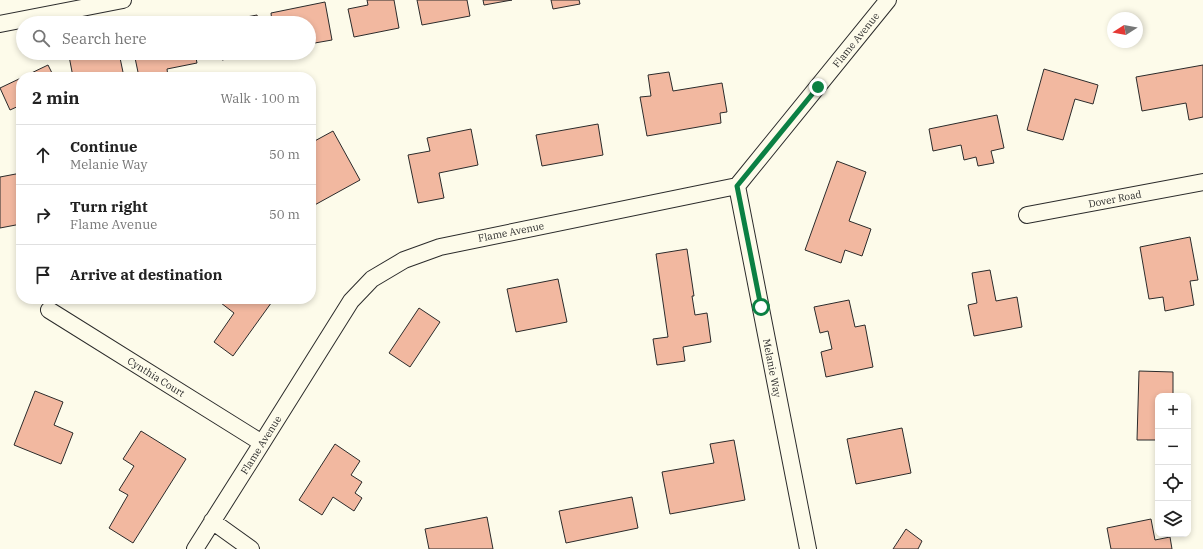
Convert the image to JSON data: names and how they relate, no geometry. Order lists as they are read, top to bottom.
{
  "streets": {
    "street": [
      "Flame Avenue",
      "Dover Road",
      "Melanie Way",
      "Cynthia Court"
    ]
  },
  "crossings": [
    ["Flame Avenue", "Melanie Way"],
    ["Flame Avenue", "Cynthia Court"]
  ],
  "north": "left",
  "page": {
    "search": "Search here",
    "heading": ["2 min", "Walk · 100 m"],
    "list": [
      ["Continue", "Melanie Way", "50 m"],
      ["Turn right", "Flame Avenue", "50 m"],
      "Arrive at destination"
    ],
    "map_buttons": ["+", "−"]
  }
}
